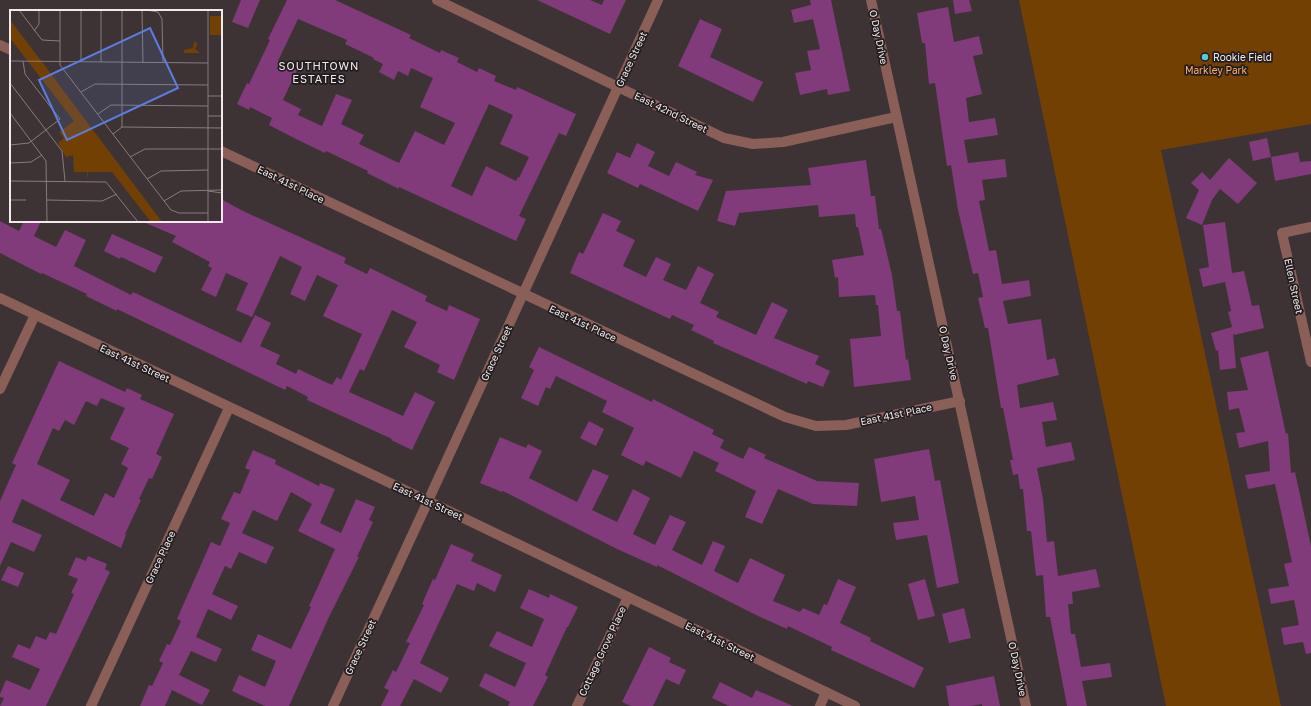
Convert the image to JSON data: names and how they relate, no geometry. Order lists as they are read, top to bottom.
{
  "streets": {
    "street": [
      "O Day Drive",
      "Grace Street",
      "East 42nd Street",
      "East 41st Place",
      "Ellen Street",
      "East 41st Street",
      "Grace Place",
      "Cottage Grove Place"
    ]
  },
  "crossings": [
    ["O Day Drive", "East 42nd Street"],
    ["O Day Drive", "East 41st Place"],
    ["Grace Street", "East 42nd Street"],
    ["Grace Street", "East 41st Place"],
    ["Grace Street", "East 41st Street"],
    ["East 41st Street", "Grace Place"],
    ["East 41st Street", "Cottage Grove Place"]
  ],
  "districts": ["SOUTHTOWN ESTATES"],
  "parks": ["Markley Park"],
  "places": ["Rookie Field"]
}
